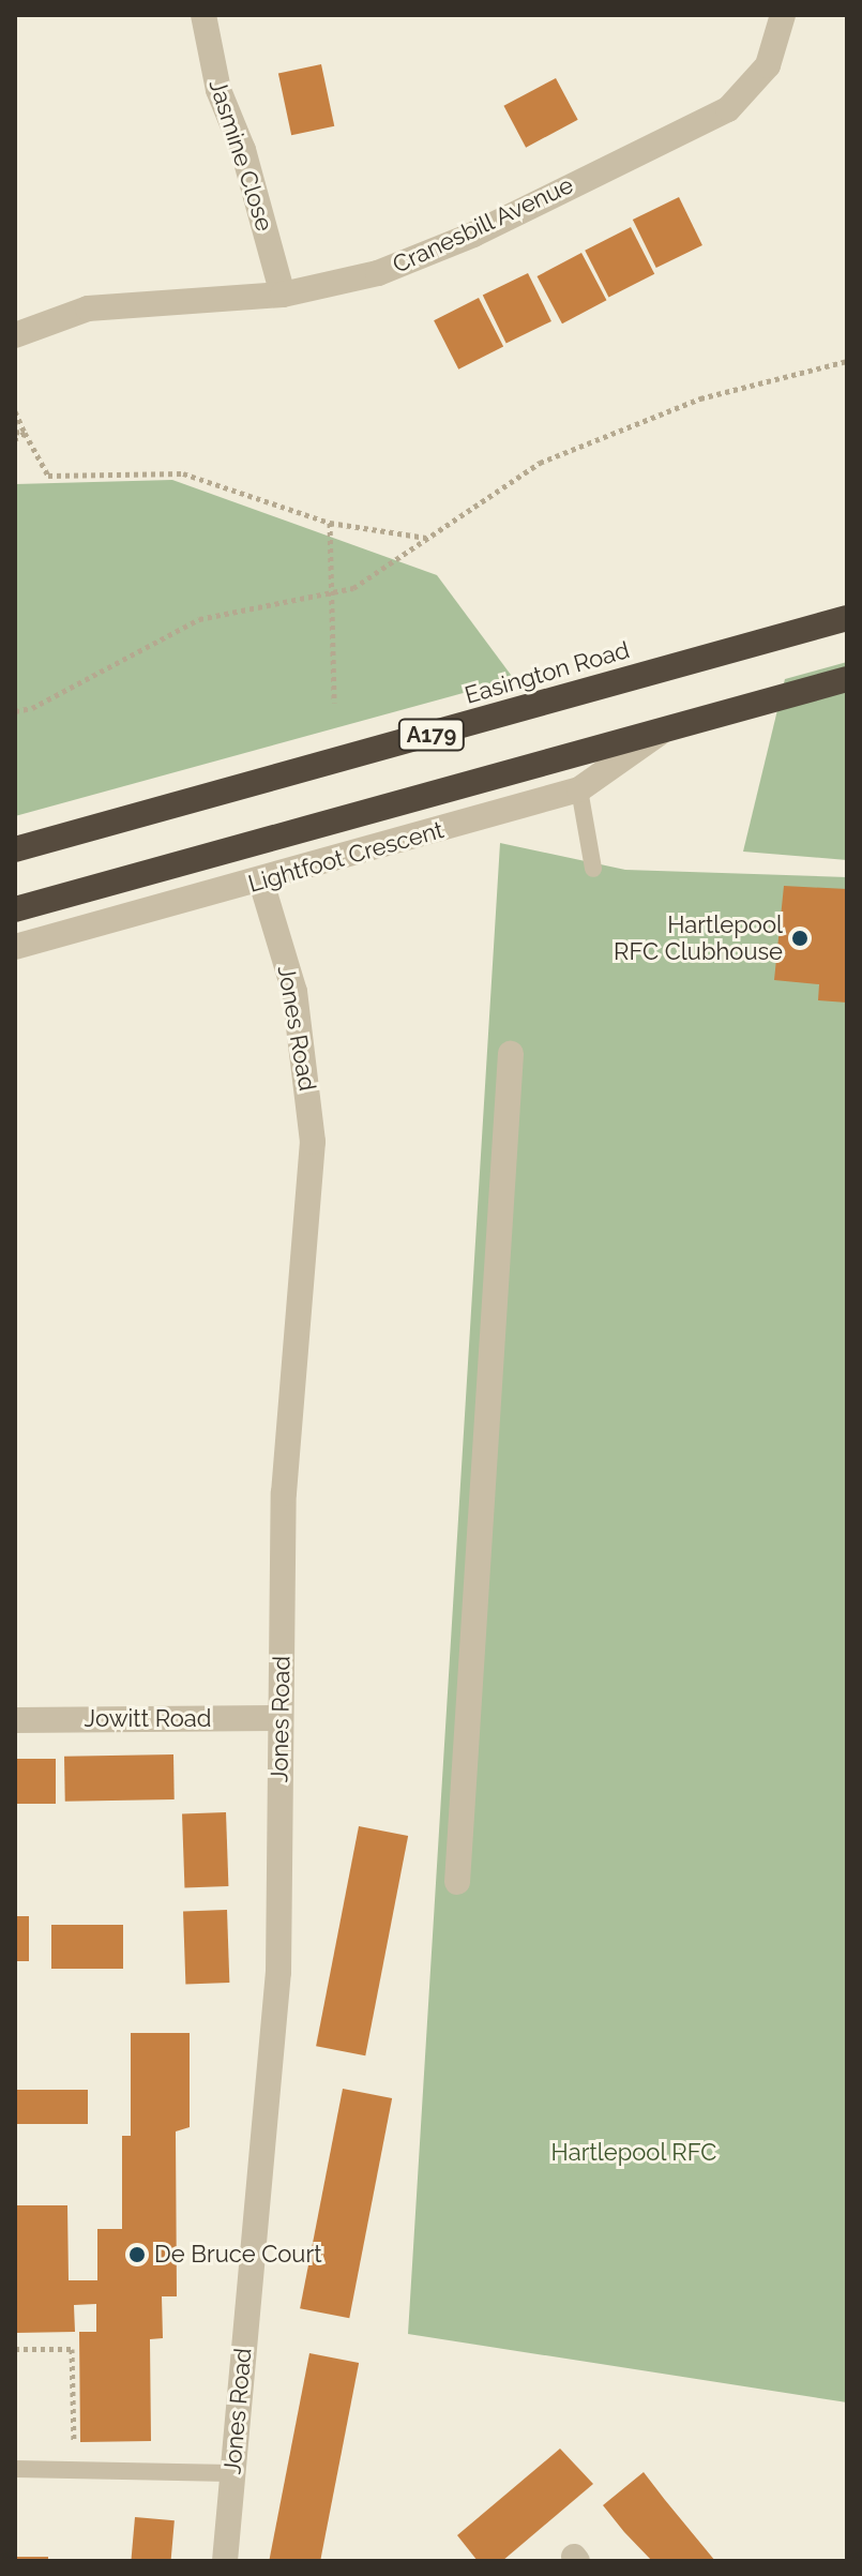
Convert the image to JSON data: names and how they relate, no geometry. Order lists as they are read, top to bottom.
{
  "streets": {
    "highway": ["Easington Road", "A179"],
    "street": [
      "Jasmine Close",
      "Cranesbill Avenue",
      "Lightfoot Crescent",
      "Jones Road",
      "Jowitt Road"
    ]
  },
  "crossings": [
    ["Jasmine Close", "Cranesbill Avenue"],
    ["A179", "Lightfoot Crescent"],
    ["Lightfoot Crescent", "Jones Road"],
    ["Jones Road", "Jowitt Road"]
  ],
  "parks": ["Hartlepool RFC"],
  "places": ["Hartlepool RFC Clubhouse", "De Bruce Court"]
}
